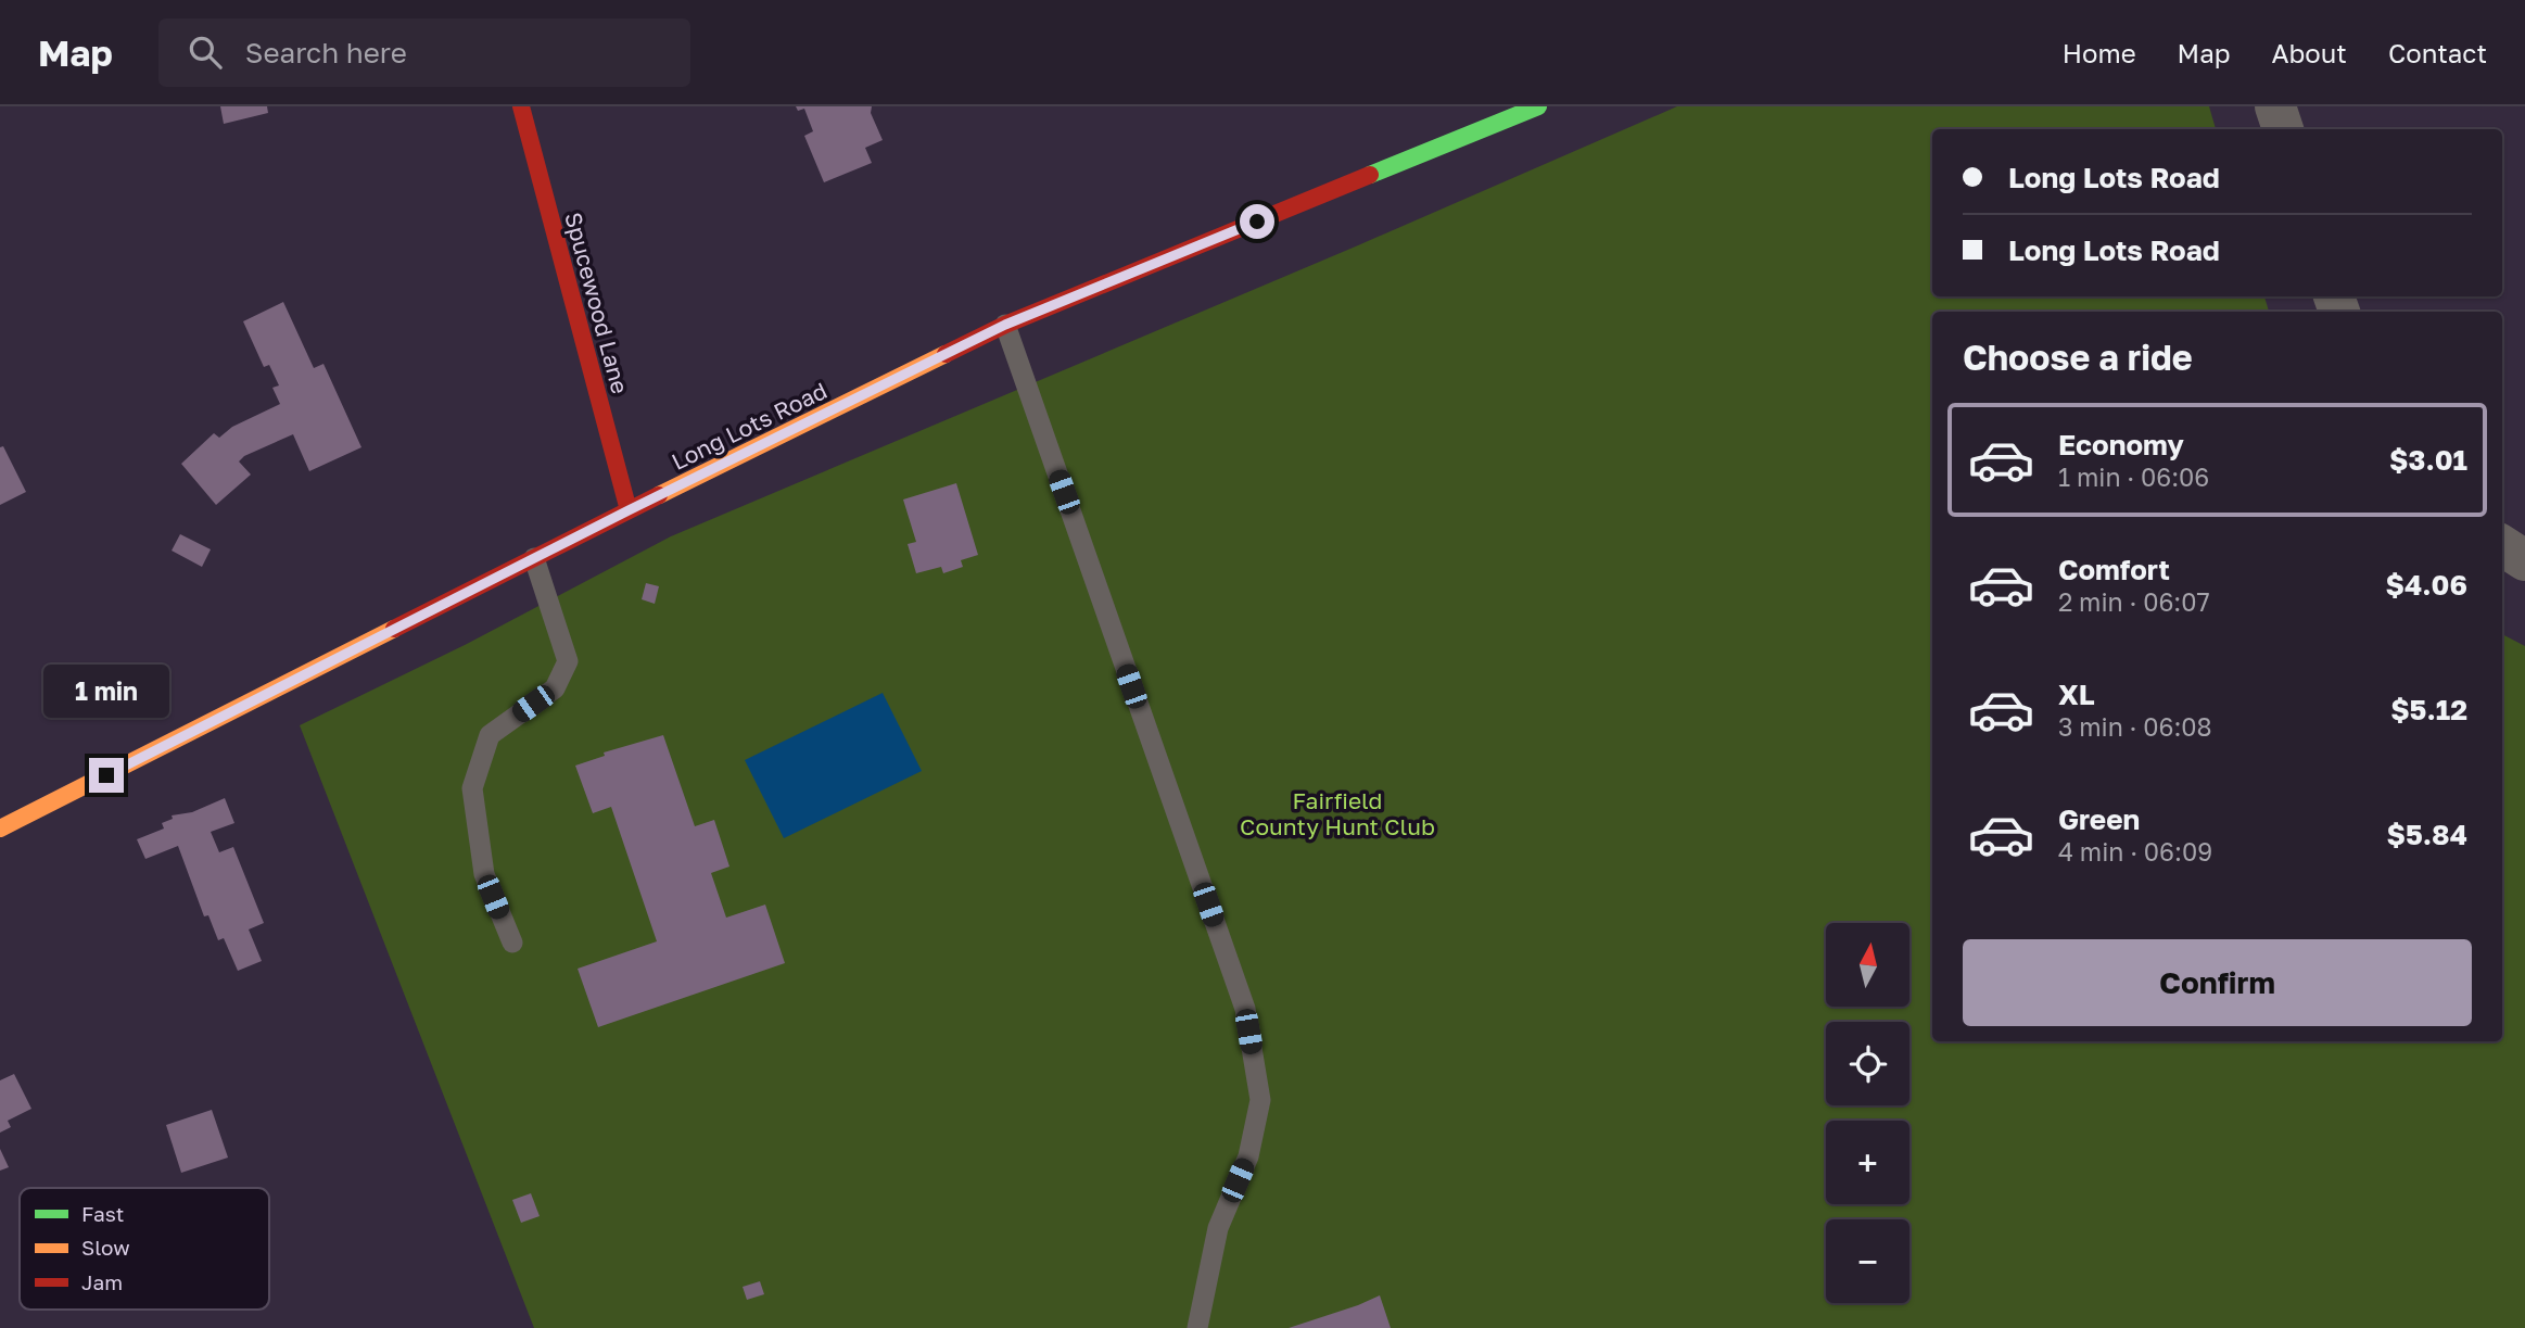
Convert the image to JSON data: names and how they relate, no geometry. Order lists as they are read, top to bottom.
{
  "streets": {
    "main road": ["Spucewood Lane", "Long Lots Road"]
  },
  "crossings": [
    ["Spucewood Lane", "Long Lots Road"]
  ],
  "parks": ["Fairfield County Hunt Club"],
  "legend": ["Fast", "Slow", "Jam"],
  "north": "top",
  "page": {
    "header": "Map",
    "search": "Search here",
    "nav": [
      "Home",
      "Map",
      "About",
      "Contact"
    ],
    "banner": ["Long Lots Road", "Long Lots Road"],
    "heading": "Choose a ride",
    "list": [
      {
        "name": "Economy",
        "note": "1 min · 06:06",
        "value": "$3.01"
      },
      {
        "name": "Comfort",
        "note": "2 min · 06:07",
        "value": "$4.06"
      },
      {
        "name": "XL",
        "note": "3 min · 06:08",
        "value": "$5.12"
      },
      {
        "name": "Green",
        "note": "4 min · 06:09",
        "value": "$5.84"
      }
    ],
    "bubble": "1 min",
    "map_buttons": ["+", "−"],
    "buttons": "Confirm"
  }
}
